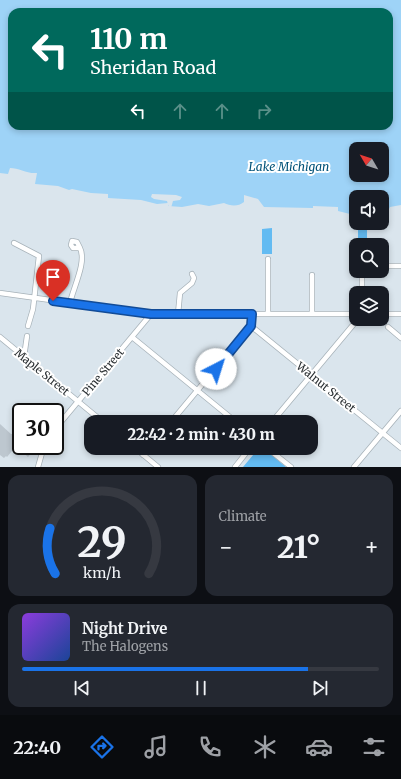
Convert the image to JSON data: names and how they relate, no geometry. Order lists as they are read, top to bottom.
{
  "streets": {
    "street": ["Maple Street", "Pine Street", "Walnut Street"]
  },
  "crossings": [
    ["Maple Street", "Pine Street"]
  ],
  "water": ["Lake Michigan"],
  "north": "top left",
  "page": {
    "turn": ["110 m", "Sheridan Road"],
    "limit": "30",
    "trip": "22:42 · 2 min · 430 m",
    "tile": "Climate",
    "heat": ["−", "21°", "+"],
    "song": ["Night Drive", "The Halogens"],
    "tabs": "22:40",
    "gauge": ["29", "km/h"]
  }
}
